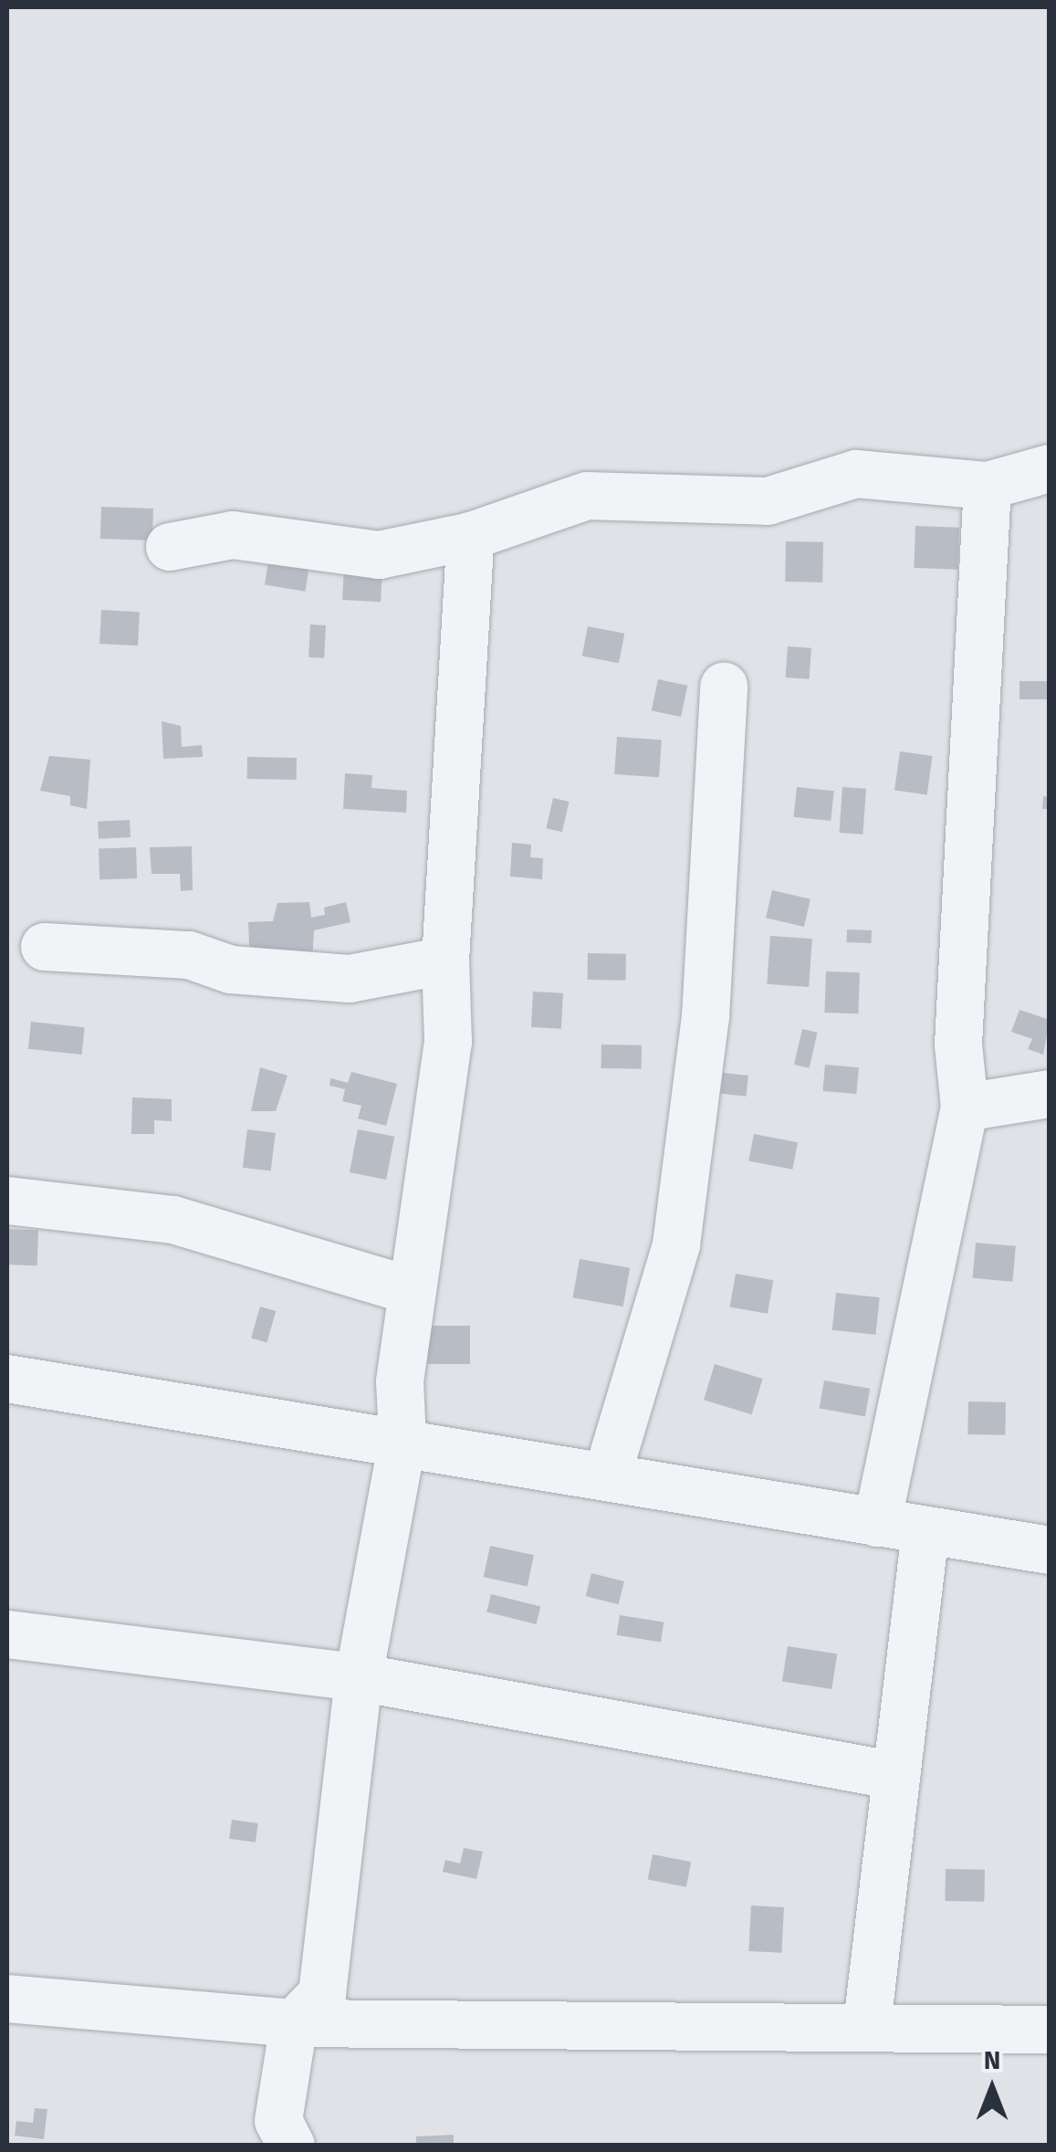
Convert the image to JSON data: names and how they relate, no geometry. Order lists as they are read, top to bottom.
{
  "north": "top"
}
